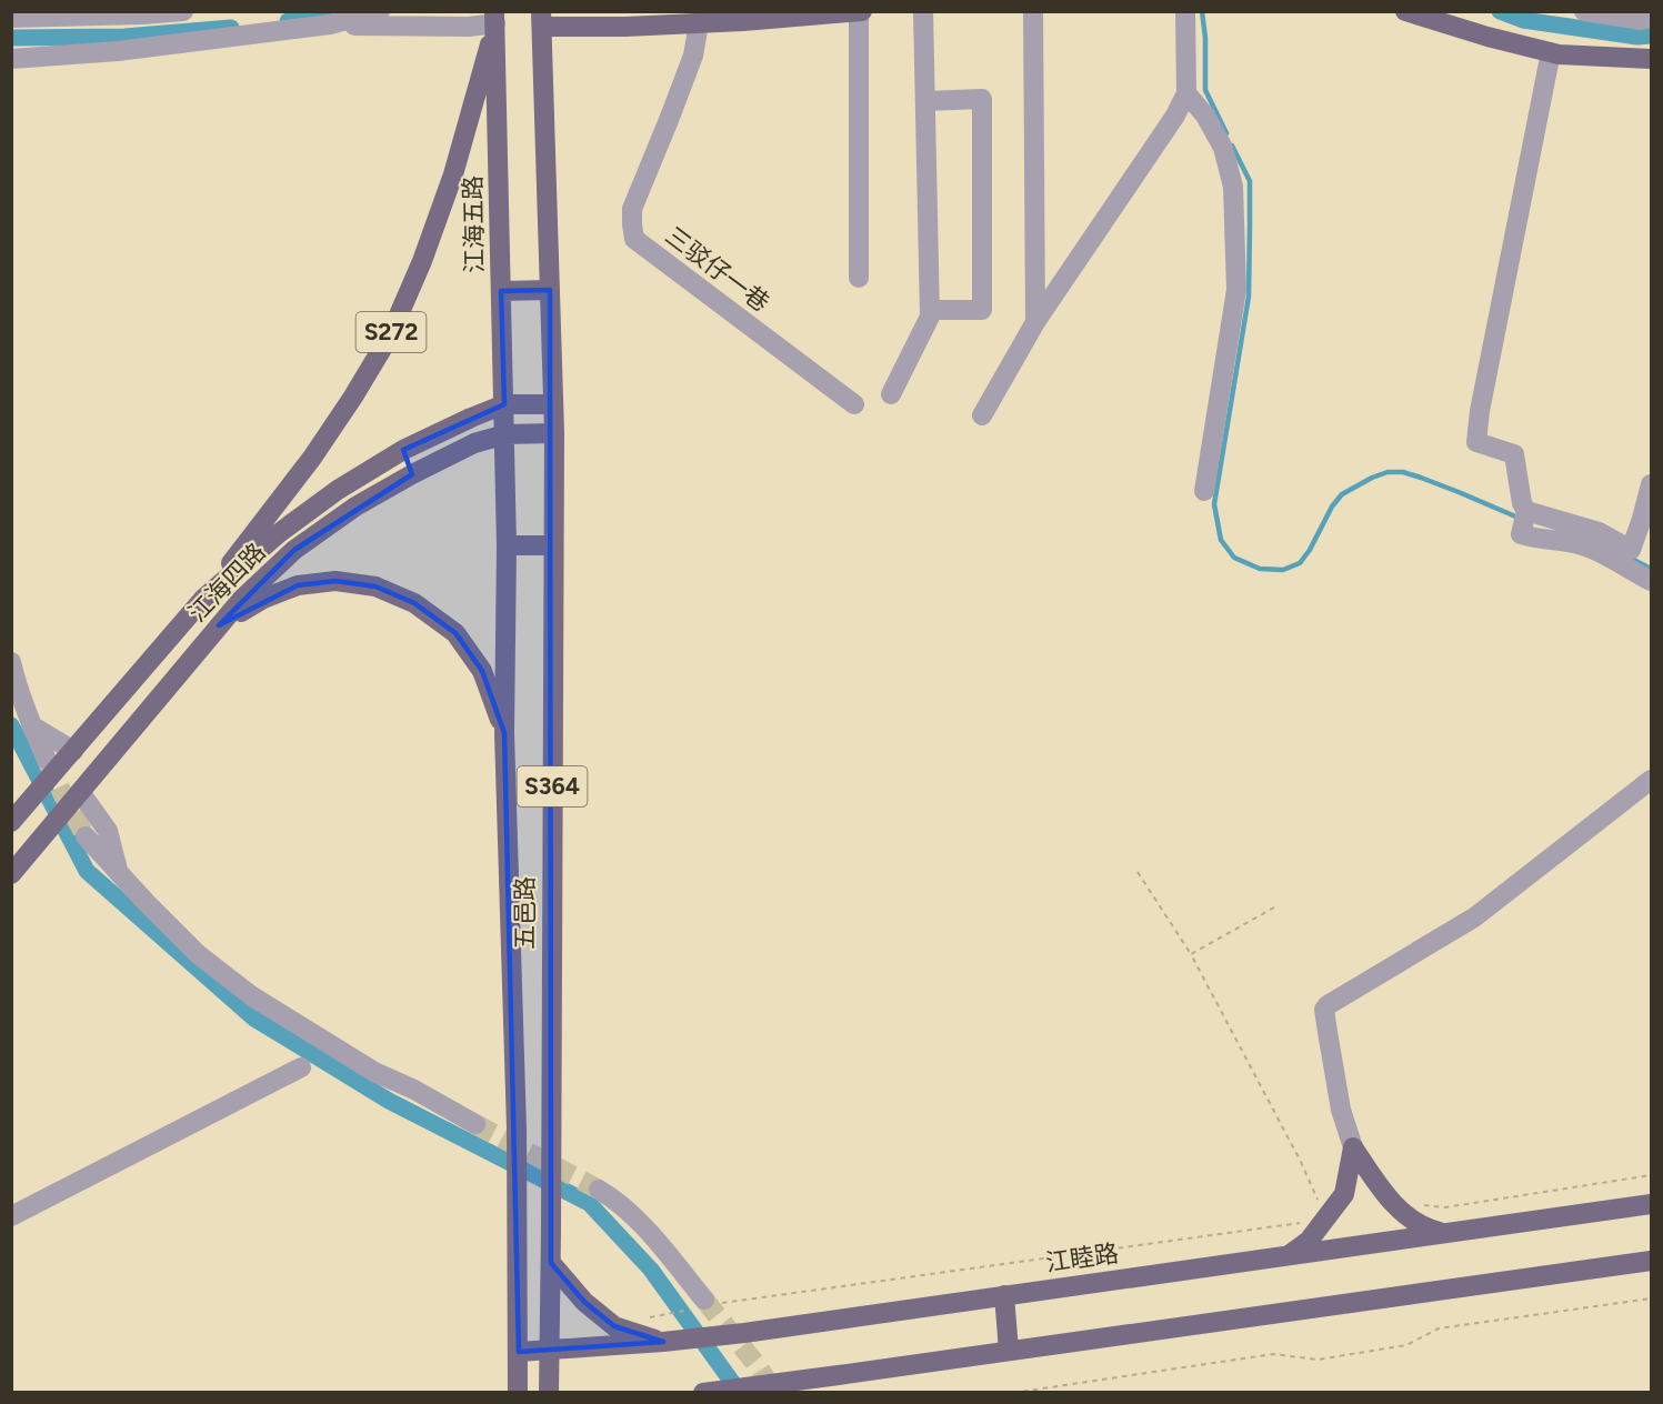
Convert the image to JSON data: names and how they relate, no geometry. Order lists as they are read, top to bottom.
{
  "streets": {
    "main road": [
      "江海五路",
      "S272",
      "江海四路",
      "S364",
      "五邑路",
      "江睦路"
    ],
    "street": ["三驳仔一巷"]
  },
  "crossings": [
    ["江海五路", "S272"],
    ["江海五路", "江海四路"],
    ["江海五路", "五邑路"],
    ["S272", "江海四路"],
    ["江海四路", "五邑路"],
    ["五邑路", "江睦路"]
  ]
}
